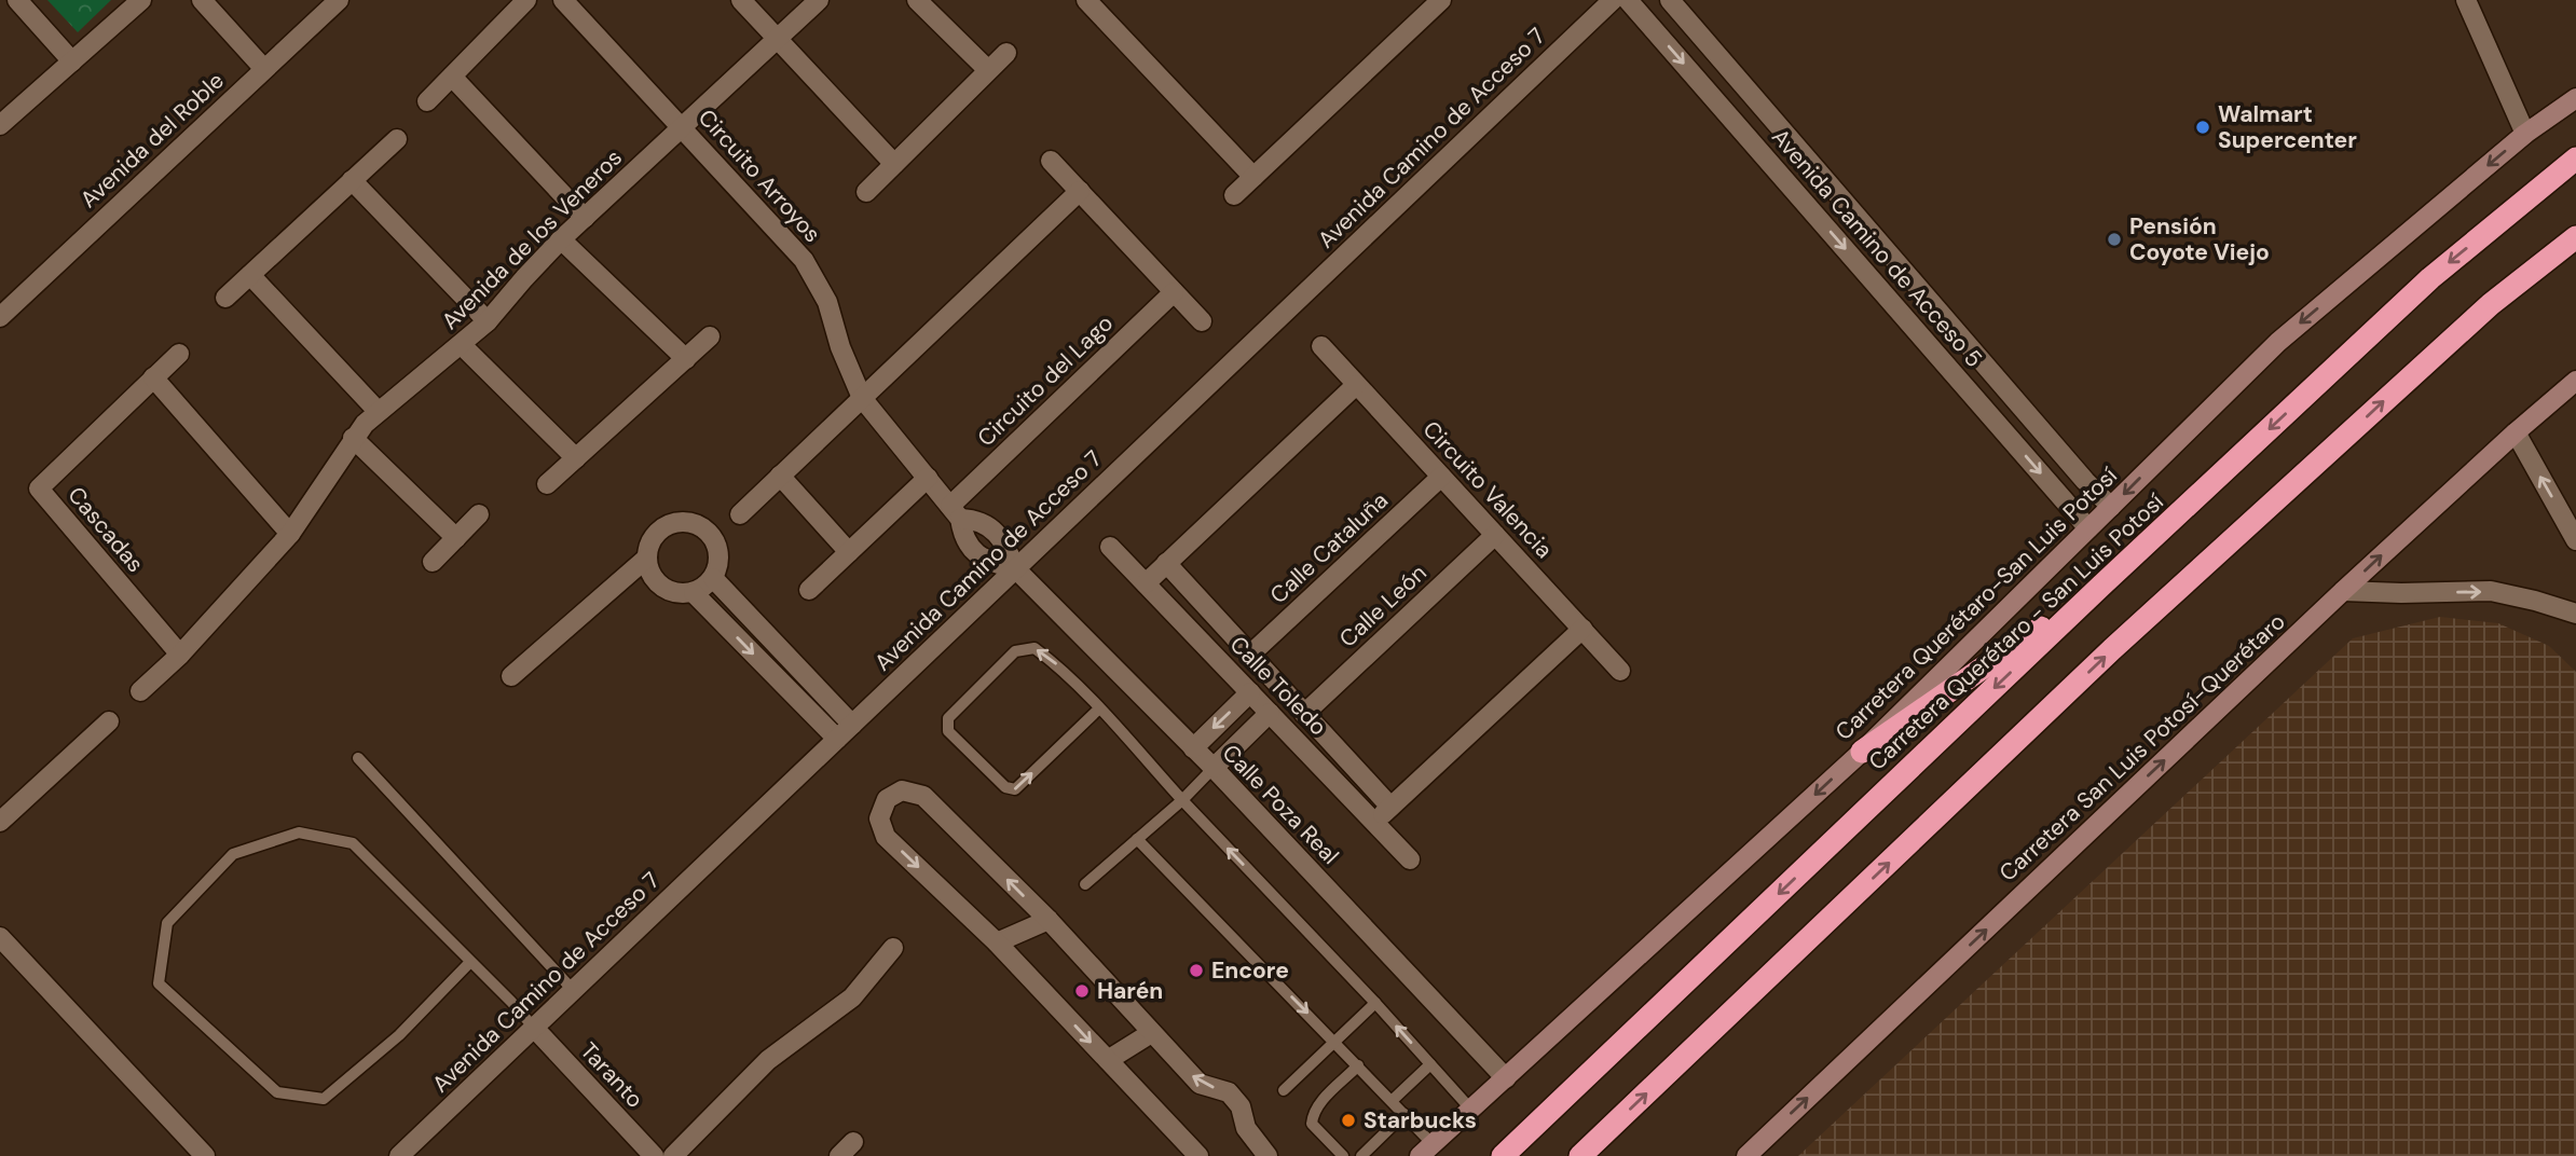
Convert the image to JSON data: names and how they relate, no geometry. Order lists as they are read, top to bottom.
{
  "streets": {
    "highway": ["Carretera Querétaro - San Luis Potosí"],
    "main road": ["Carretera Querétaro-San Luis Potosí", "Carretera San Luis Potosí-Querétaro"],
    "street": [
      "Avenida Camino de Acceso 7",
      "Avenida del Roble",
      "Circuito Arroyos",
      "Avenida de los Veneros",
      "Avenida Camino de Acceso 5",
      "Circuito del Lago",
      "Circuito Valencia",
      "Cascadas",
      "Calle Cataluña",
      "Calle León",
      "Calle Toledo",
      "Calle Poza Real",
      "Taranto"
    ]
  },
  "crossings": [
    ["Avenida Camino de Acceso 7", "Circuito Arroyos"],
    ["Avenida Camino de Acceso 7", "Calle Poza Real"],
    ["Avenida Camino de Acceso 7", "Taranto"],
    ["Circuito Arroyos", "Avenida de los Veneros"],
    ["Circuito Arroyos", "Circuito del Lago"],
    ["Circuito Arroyos", "Calle Poza Real"],
    ["Avenida de los Veneros", "Cascadas"],
    ["Avenida Camino de Acceso 5", "Carretera Querétaro-San Luis Potosí"],
    ["Circuito Valencia", "Calle Cataluña"],
    ["Circuito Valencia", "Calle León"],
    ["Calle Cataluña", "Calle Toledo"],
    ["Carretera Querétaro-San Luis Potosí", "Calle Poza Real"],
    ["Calle León", "Calle Toledo"]
  ],
  "one_way": ["Carretera Querétaro-San Luis Potosí", "Carretera San Luis Potosí-Querétaro"],
  "places": [
    "Walmart Supercenter",
    "Pensión Coyote Viejo",
    "Encore",
    "Harén",
    "Starbucks"
  ]
}
